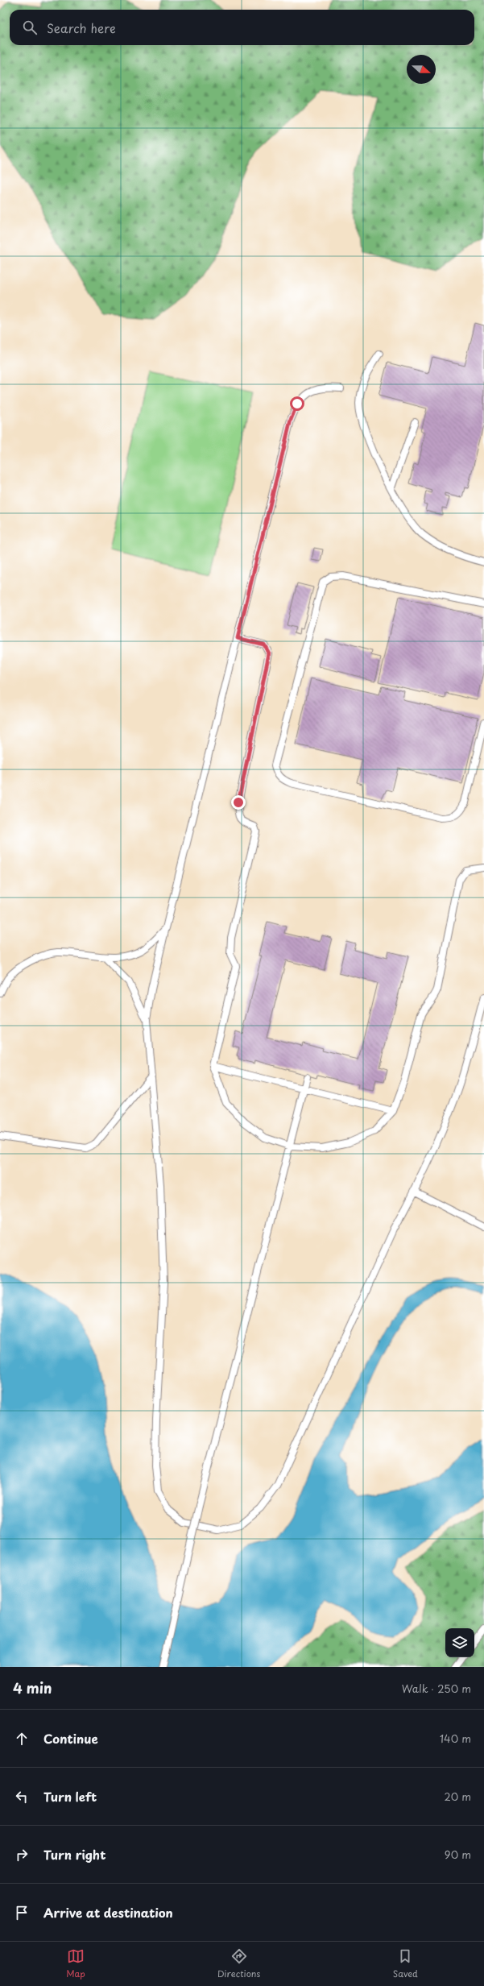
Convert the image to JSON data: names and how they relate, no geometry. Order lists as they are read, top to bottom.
{
  "north": "right",
  "page": {
    "search": "Search here",
    "heading": ["4 min", "Walk · 250 m"],
    "list": [
      ["Continue", "140 m"],
      ["Turn left", "20 m"],
      ["Turn right", "90 m"],
      "Arrive at destination"
    ],
    "nav": ["Map", "Directions", "Saved"]
  }
}
